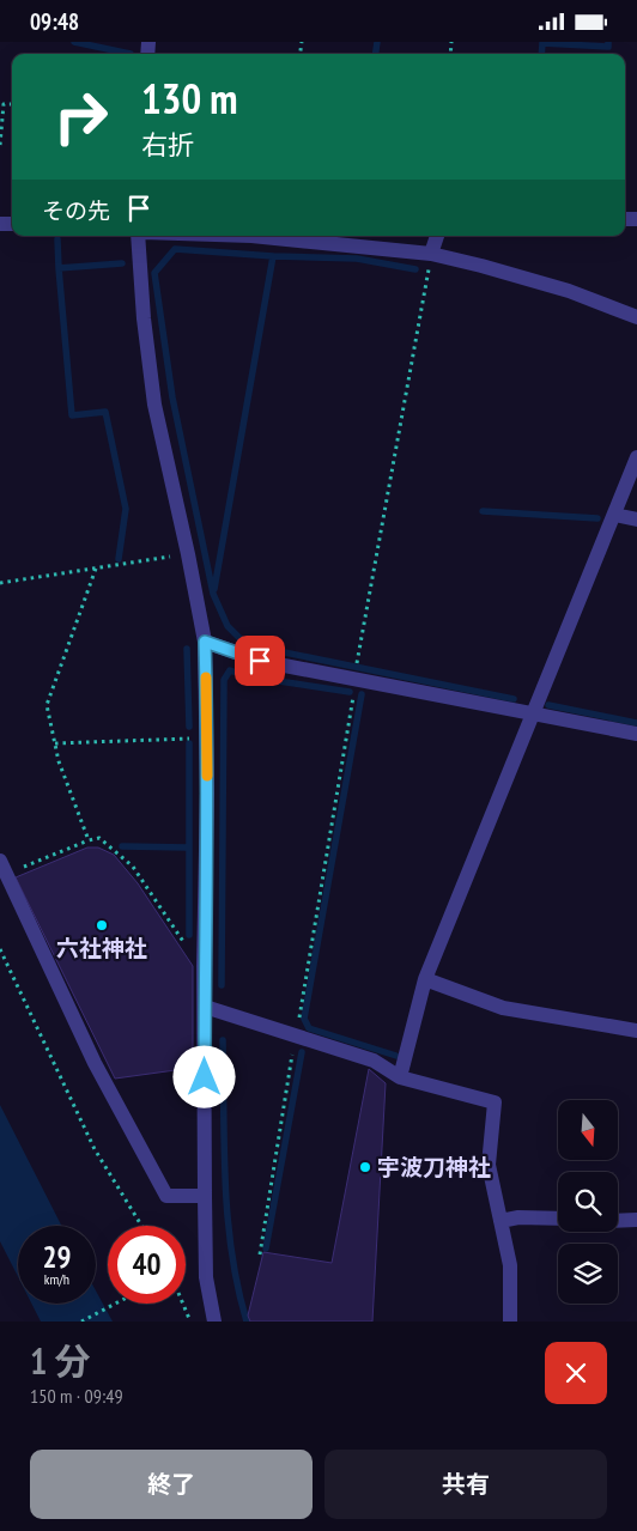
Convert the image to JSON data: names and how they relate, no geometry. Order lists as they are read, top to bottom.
{
  "places": ["六社神社", "宇波刀神社"],
  "north": "bottom",
  "page": {
    "status": "09:48",
    "turn": ["130 m", "右折"],
    "then": "その先",
    "speed": "29 km/h",
    "limit": "40",
    "heading": ["1 分", "150 m · 09:49"],
    "buttons": ["終了", "共有"]
  }
}
